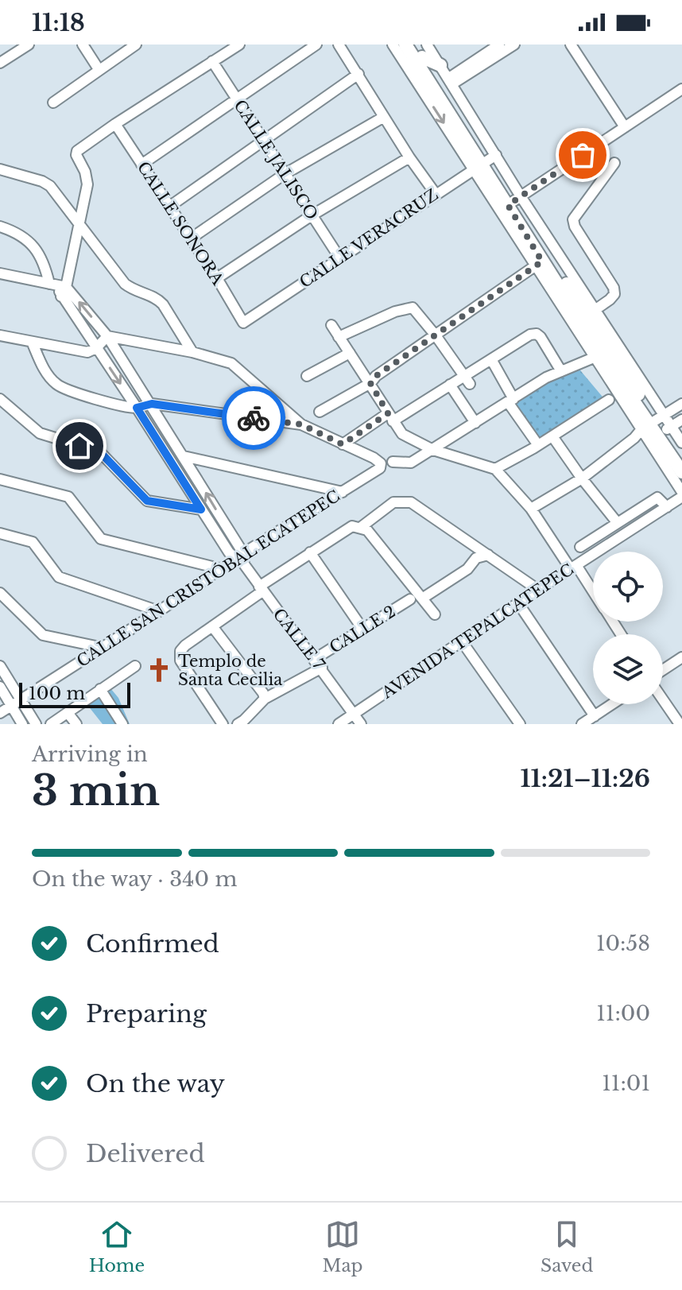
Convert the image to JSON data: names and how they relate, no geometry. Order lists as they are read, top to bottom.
{
  "streets": {
    "street": [
      "CALLE JALISCO",
      "CALLE SONORA",
      "CALLE VERACRUZ",
      "CALLE SAN CRISTÓBAL ECATEPEC",
      "CALLE 2",
      "AVENIDA TEPALCATEPEC",
      "CALLE 7"
    ]
  },
  "crossings": [
    ["CALLE JALISCO", "CALLE VERACRUZ"],
    ["CALLE SONORA", "CALLE VERACRUZ"],
    ["CALLE SAN CRISTÓBAL ECATEPEC", "CALLE 7"],
    ["CALLE 2", "CALLE 7"],
    ["AVENIDA TEPALCATEPEC", "CALLE 7"]
  ],
  "places": {
    "church": ["Templo de Santa Cecilia"]
  },
  "scale_bar": "100 m",
  "page": {
    "status": "11:18",
    "scale": "100 m",
    "heading": ["3 min", "Arriving in", "11:21–11:26"],
    "bar": "On the way · 340 m",
    "list": [
      ["Confirmed", "10:58"],
      ["Preparing", "11:00"],
      ["On the way", "11:01"],
      "Delivered"
    ],
    "tabs": ["Home", "Map", "Saved"]
  }
}
